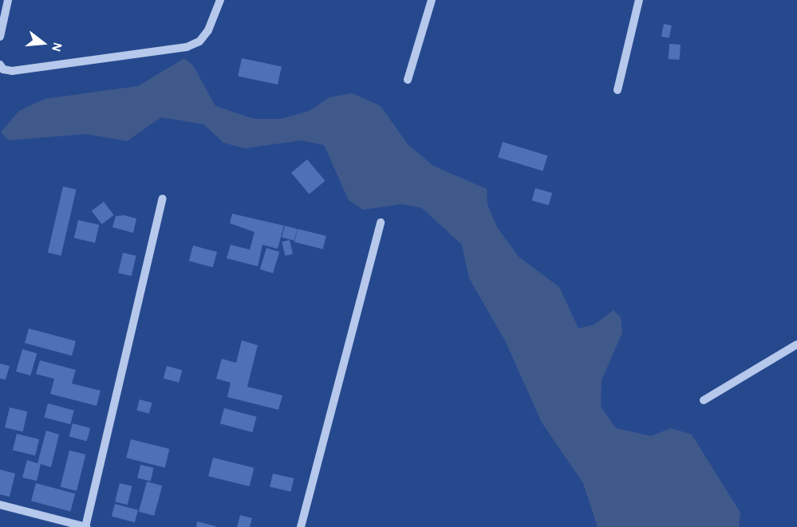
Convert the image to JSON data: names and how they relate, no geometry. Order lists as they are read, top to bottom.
{
  "north": "right"
}
